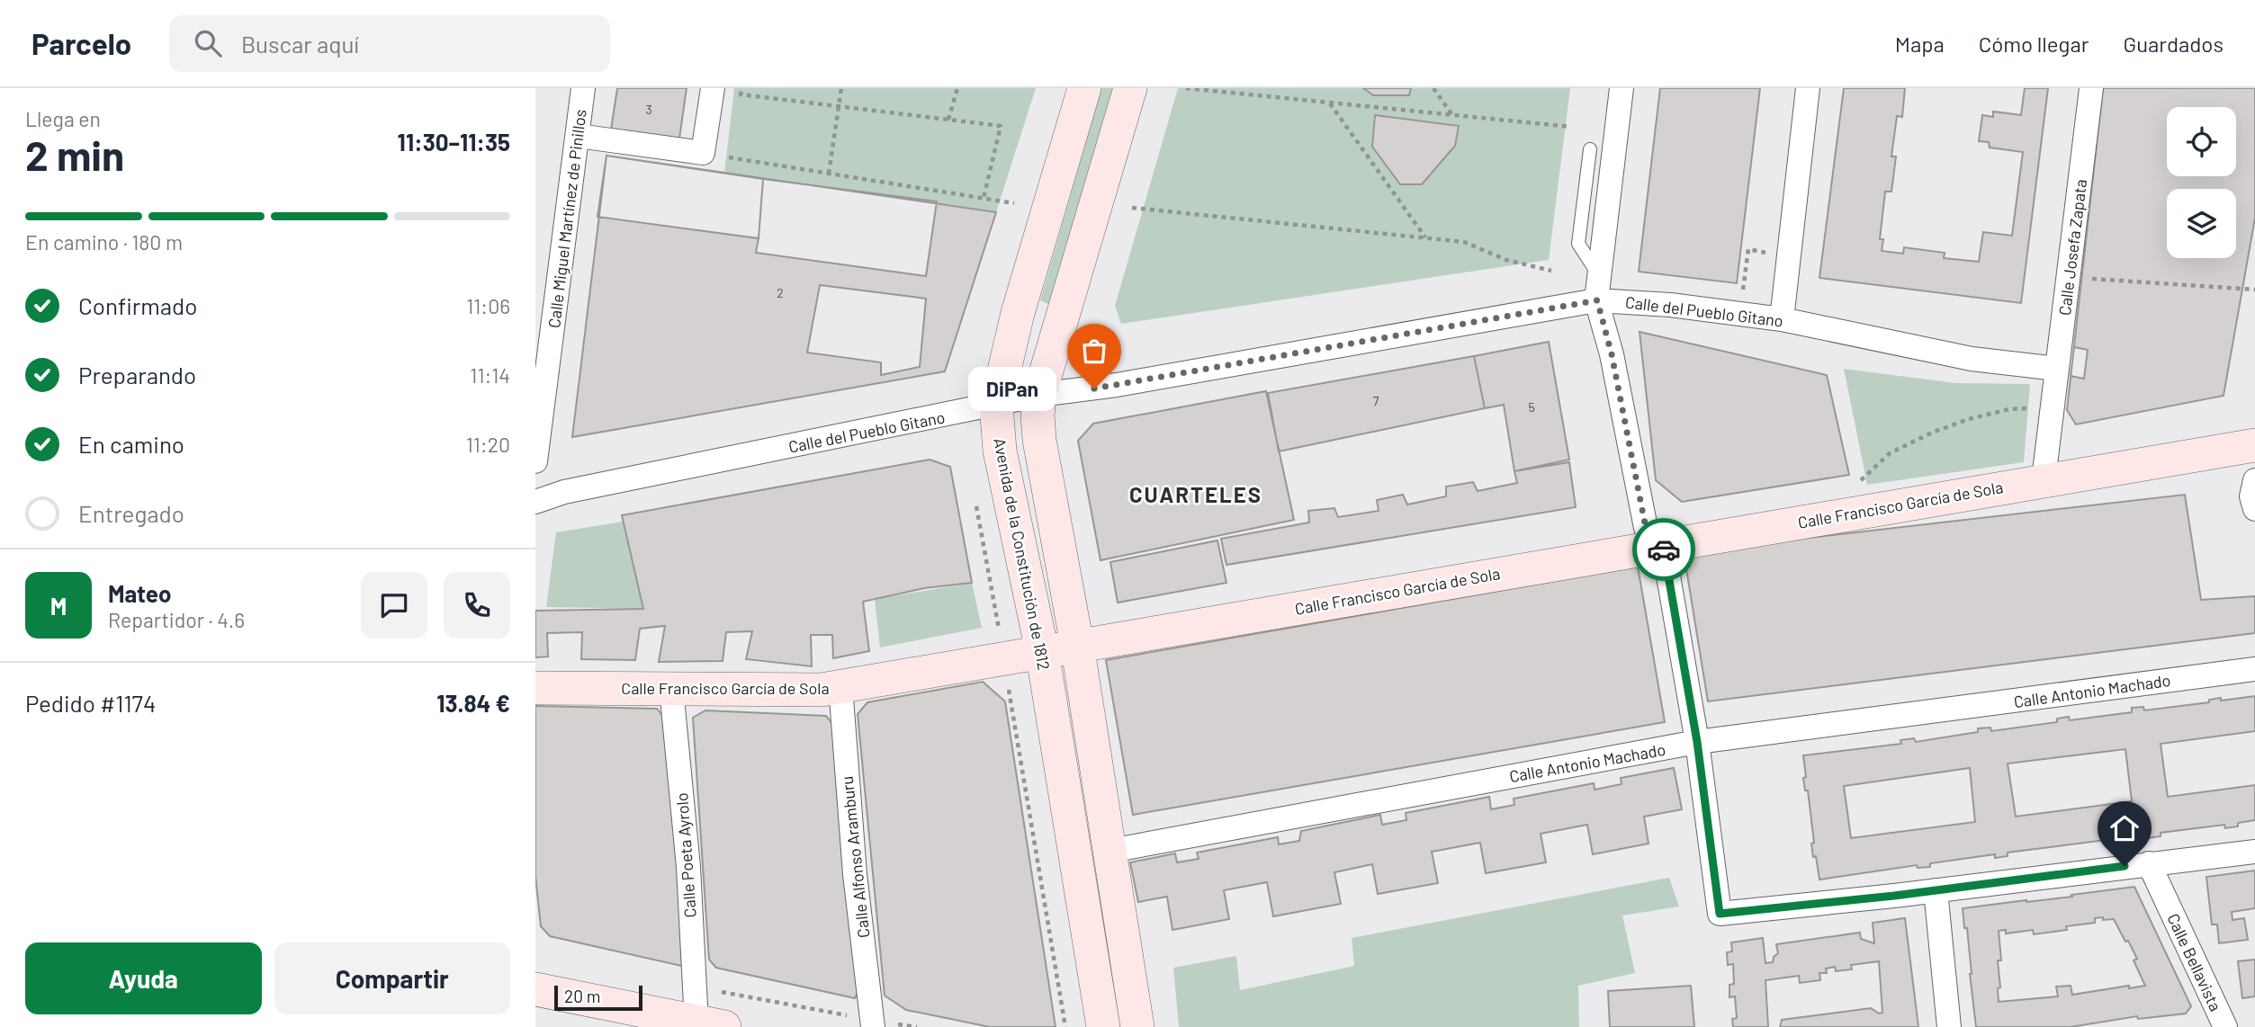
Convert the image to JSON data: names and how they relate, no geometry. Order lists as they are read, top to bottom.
{
  "streets": {
    "street": [
      "Calle Miguel Martínez de Pinillos",
      "Calle Josefa Zapata",
      "Calle del Pueblo Gitano",
      "Calle Francisco García de Sola",
      "Avenida de la Constitución de 1812",
      "Calle Antonio Machado",
      "Calle Poeta Ayrolo",
      "Calle Alfonso Aramburu",
      "Calle Bellavista"
    ]
  },
  "crossings": [
    ["Calle Josefa Zapata", "Calle del Pueblo Gitano"],
    ["Calle Josefa Zapata", "Calle Francisco García de Sola"],
    ["Calle del Pueblo Gitano", "Avenida de la Constitución de 1812"],
    ["Calle Francisco García de Sola", "Avenida de la Constitución de 1812"],
    ["Calle Francisco García de Sola", "Calle Poeta Ayrolo"],
    ["Calle Francisco García de Sola", "Calle Alfonso Aramburu"]
  ],
  "districts": ["CUARTELES"],
  "places": ["DiPan"],
  "house_numbers": [
    "3",
    "2",
    "7",
    "5"
  ],
  "scale_bar": "20 m",
  "page": {
    "header": "Parcelo",
    "search": "Buscar aquí",
    "nav": ["Mapa", "Cómo llegar", "Guardados"],
    "heading": ["2 min", "Llega en", "11:30–11:35"],
    "panel": [
      "Mateo",
      "Repartidor · 4.6",
      "Pedido #1174",
      "13.84 €"
    ],
    "bar": "En camino · 180 m",
    "list": [
      ["Confirmado", "11:06"],
      ["Preparando", "11:14"],
      ["En camino", "11:20"],
      "Entregado"
    ],
    "bubble": "DiPan",
    "round": "M",
    "buttons": ["Ayuda", "Compartir"],
    "scale": "20 m"
  }
}
